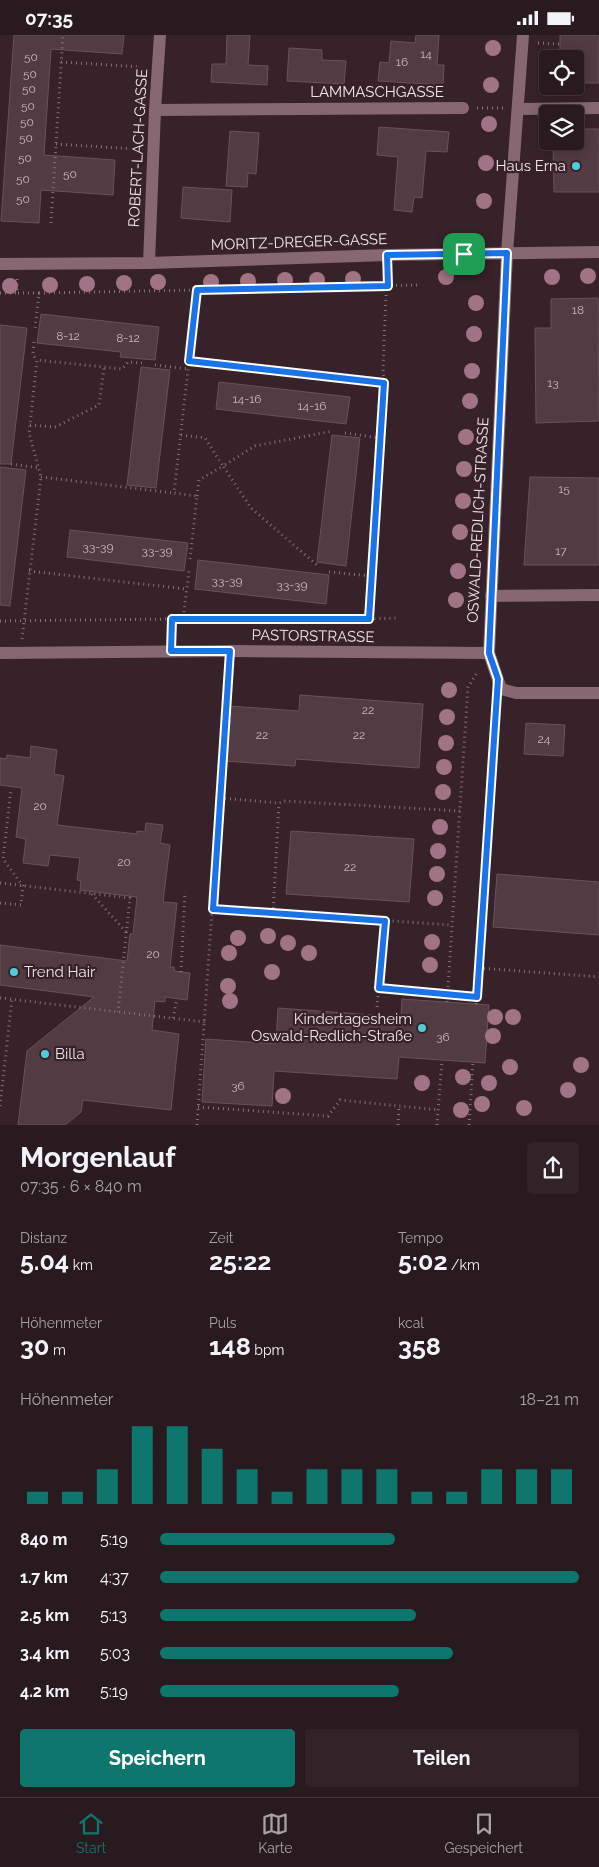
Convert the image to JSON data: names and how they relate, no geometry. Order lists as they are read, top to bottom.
{
  "streets": {
    "street": [
      "LAMMASCHGASSE",
      "ROBERT-LACH-GASSE",
      "MORITZ-DREGER-GASSE",
      "OSWALD-REDLICH-STRASSE",
      "PASTORSTRASSE"
    ]
  },
  "crossings": [
    ["LAMMASCHGASSE", "ROBERT-LACH-GASSE"],
    ["LAMMASCHGASSE", "OSWALD-REDLICH-STRASSE"],
    ["ROBERT-LACH-GASSE", "MORITZ-DREGER-GASSE"],
    ["MORITZ-DREGER-GASSE", "OSWALD-REDLICH-STRASSE"],
    ["OSWALD-REDLICH-STRASSE", "PASTORSTRASSE"]
  ],
  "places": [
    "Haus Erna",
    "Trend Hair",
    "Kindertagesheim Oswald-Redlich-Straße",
    "Billa"
  ],
  "house_numbers": [
    "14",
    "50",
    "16",
    "50",
    "50",
    "50",
    "50",
    "50",
    "50",
    "50",
    "50",
    "50",
    "18",
    "8-12",
    "8-12",
    "13",
    "14-16",
    "14-16",
    "15",
    "33-39",
    "33-39",
    "17",
    "33-39",
    "33-39",
    "22",
    "22",
    "22",
    "24",
    "20",
    "20",
    "22",
    "20",
    "36",
    "36"
  ],
  "page": {
    "status": "07:35",
    "heading": ["Morgenlauf", "07:35 · 6 × 840 m"],
    "stats": [
      ["Distanz", "5.04 km"],
      ["Zeit", "25:22"],
      ["Tempo", "5:02 /km"],
      ["Höhenmeter", "30 m"],
      ["Puls", "148 bpm"],
      ["kcal", "358"]
    ],
    "chart": ["Höhenmeter", "18–21 m"],
    "list": [
      {
        "name": "840 m",
        "note": "5:19"
      },
      {
        "name": "1.7 km",
        "note": "4:37"
      },
      {
        "name": "2.5 km",
        "note": "5:13"
      },
      {
        "name": "3.4 km",
        "note": "5:03"
      },
      {
        "name": "4.2 km",
        "note": "5:19"
      }
    ],
    "buttons": ["Speichern", "Teilen"],
    "tabs": ["Start", "Karte", "Gespeichert"]
  }
}
